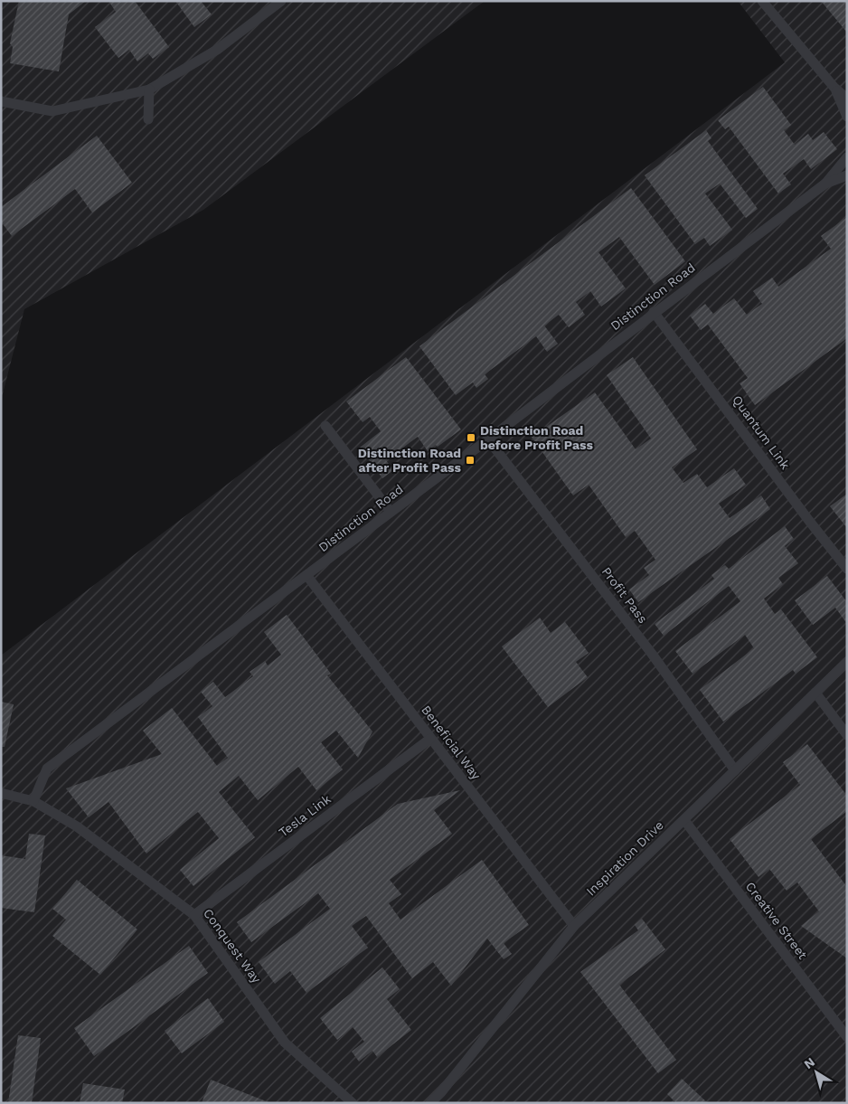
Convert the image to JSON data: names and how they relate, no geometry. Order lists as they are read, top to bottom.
{
  "streets": {
    "street": [
      "Distinction Road",
      "Quantum Link",
      "Profit Pass",
      "Beneficial Way",
      "Tesla Link",
      "Inspiration Drive",
      "Creative Street",
      "Conquest Way"
    ]
  },
  "crossings": [
    ["Distinction Road", "Quantum Link"],
    ["Distinction Road", "Profit Pass"],
    ["Distinction Road", "Beneficial Way"],
    ["Distinction Road", "Conquest Way"],
    ["Profit Pass", "Inspiration Drive"],
    ["Beneficial Way", "Tesla Link"],
    ["Beneficial Way", "Inspiration Drive"],
    ["Tesla Link", "Conquest Way"],
    ["Inspiration Drive", "Creative Street"]
  ],
  "places": {
    "transit": ["Distinction Road before Profit Pass", "Distinction Road after Profit Pass"]
  },
  "north": "top left"
}
